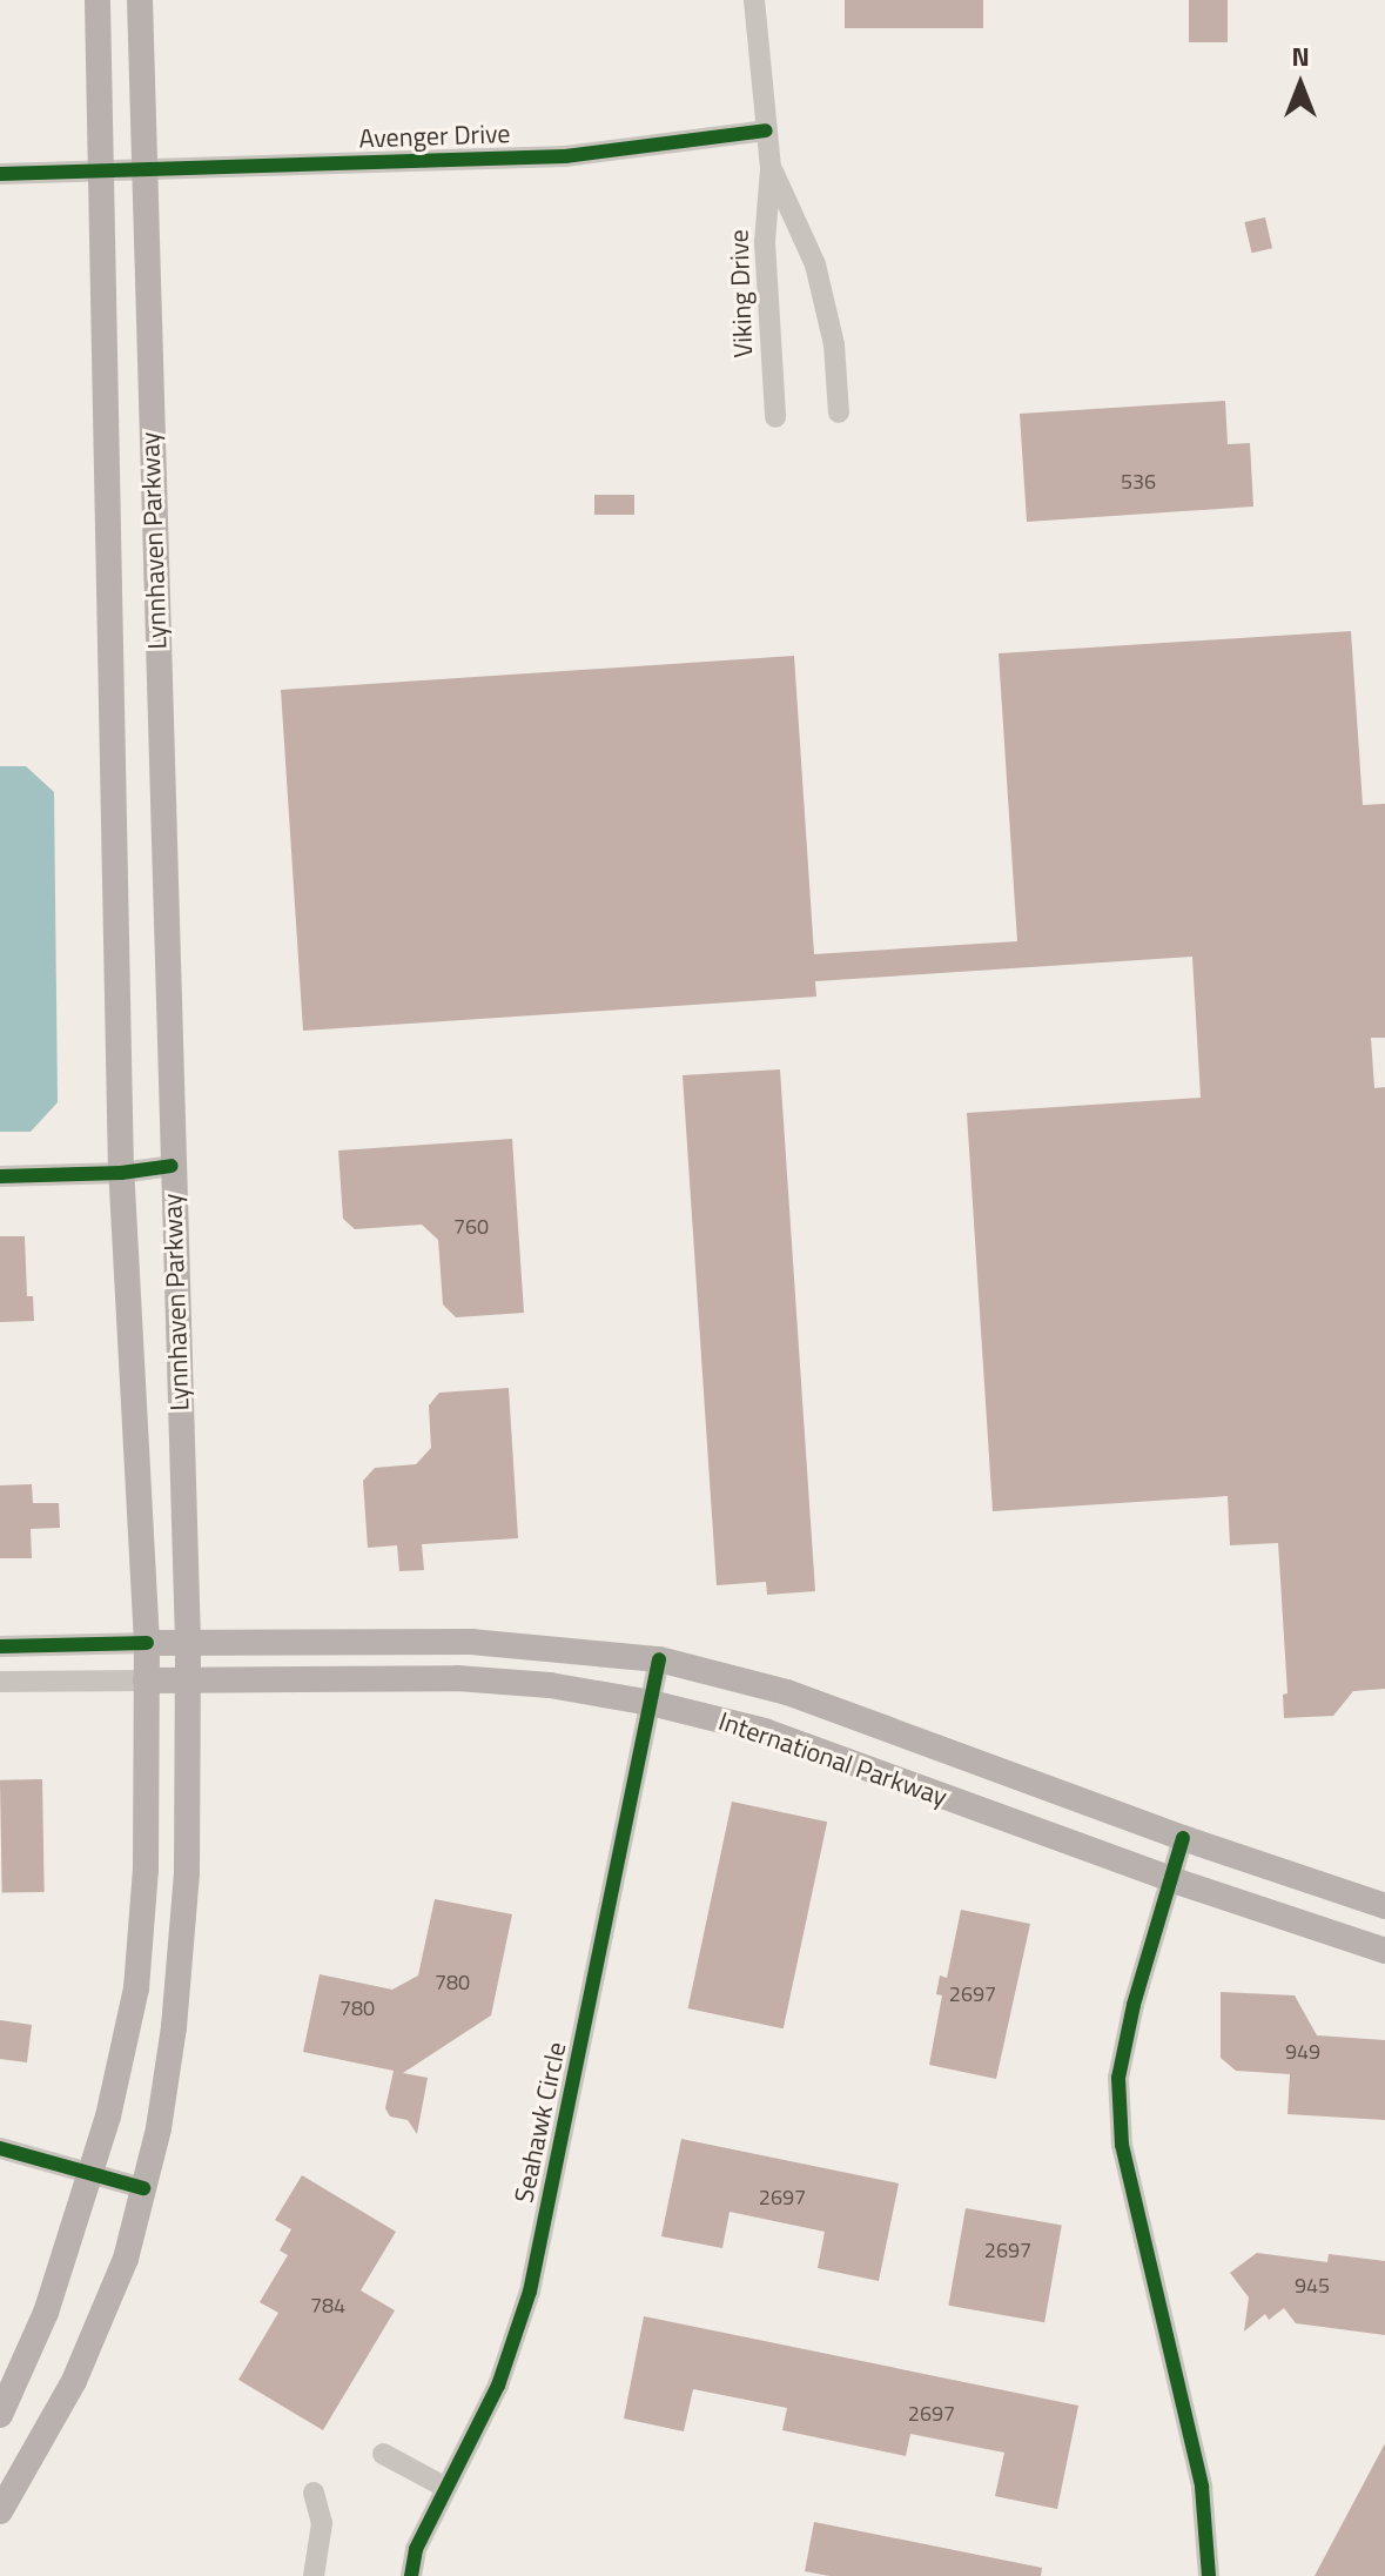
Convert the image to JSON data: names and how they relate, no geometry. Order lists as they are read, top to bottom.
{
  "streets": {
    "main road": ["Lynnhaven Parkway", "International Parkway"],
    "street": ["Avenger Drive", "Viking Drive", "Seahawk Circle"]
  },
  "crossings": [
    ["Avenger Drive", "Viking Drive"],
    ["Avenger Drive", "Lynnhaven Parkway"],
    ["Lynnhaven Parkway", "International Parkway"],
    ["International Parkway", "Seahawk Circle"]
  ],
  "house_numbers": [
    "536",
    "760",
    "780",
    "2697",
    "780",
    "949",
    "2697",
    "2697",
    "945",
    "784",
    "2697"
  ],
  "north": "top"
}
